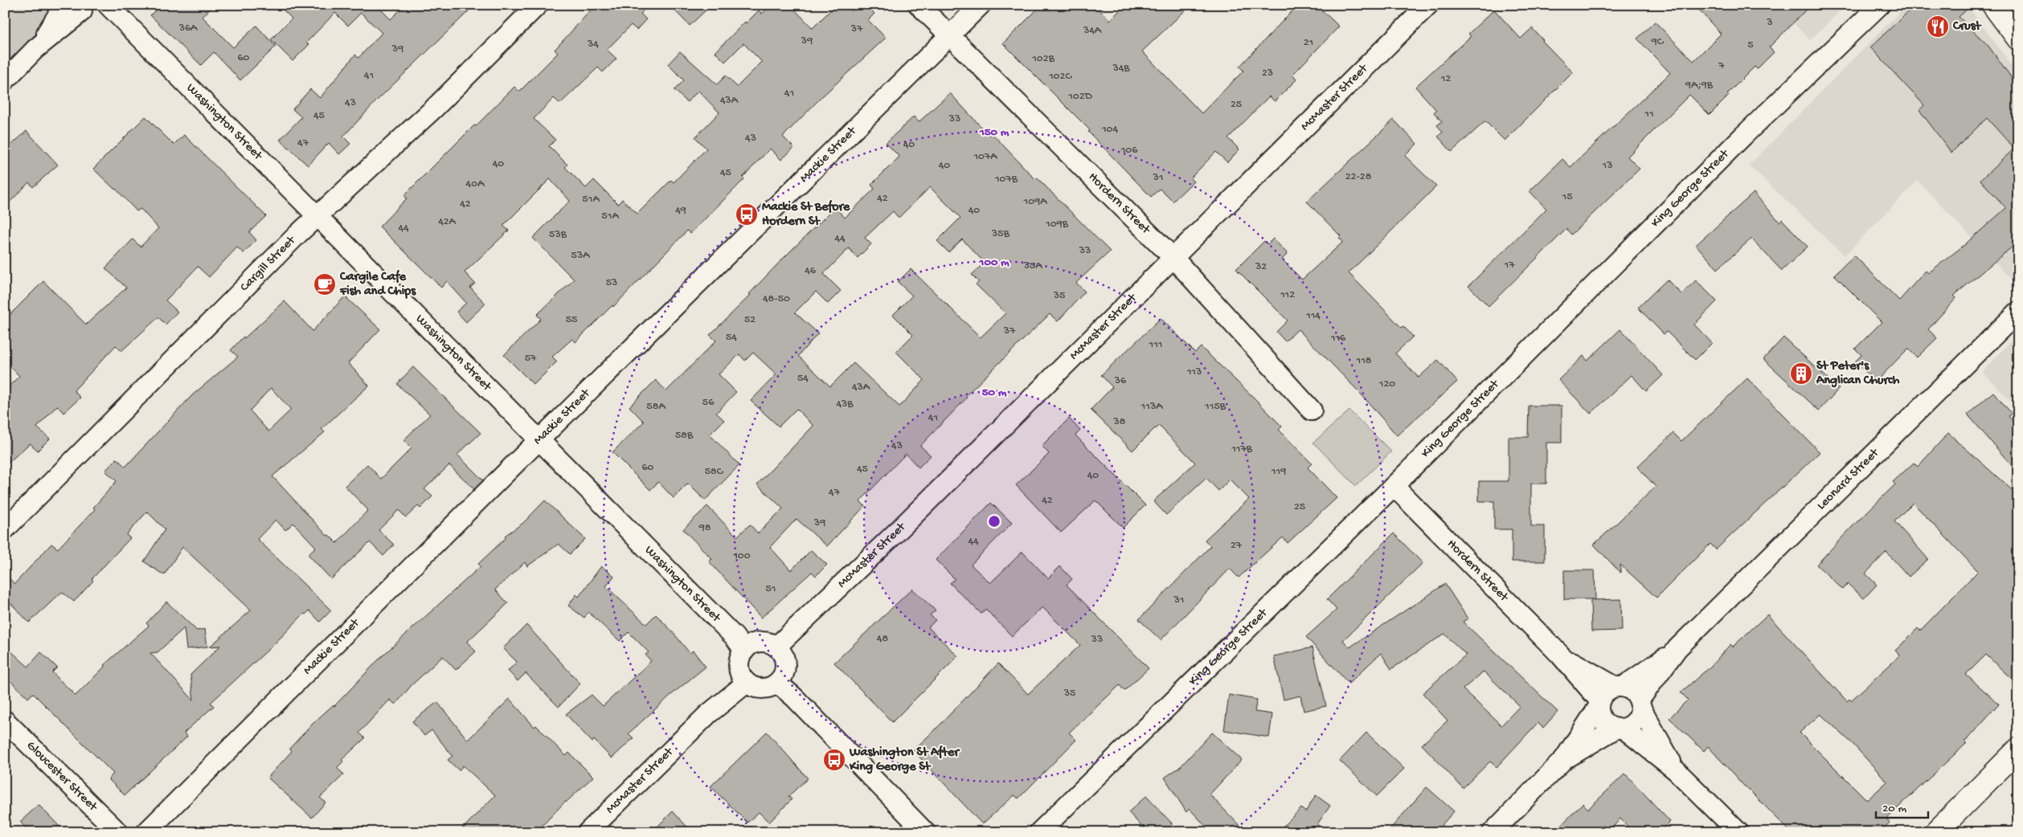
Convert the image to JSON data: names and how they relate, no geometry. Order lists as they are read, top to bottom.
{
  "streets": {
    "street": [
      "McMaster Street",
      "Washington Street",
      "Mackie Street",
      "King George Street",
      "Hordern Street",
      "Cargill Street",
      "Leonard Street",
      "Gloucester Street"
    ]
  },
  "crossings": [
    ["McMaster Street", "Washington Street"],
    ["McMaster Street", "Hordern Street"],
    ["Washington Street", "Mackie Street"],
    ["Washington Street", "Cargill Street"],
    ["Mackie Street", "Hordern Street"],
    ["King George Street", "Hordern Street"],
    ["Hordern Street", "Leonard Street"]
  ],
  "places": {
    "restaurant": ["Crust"],
    "bus stop": ["Mackie St Before Hordern St", "Washington St After King George St"],
    "cafe": ["Cargile Cafe Fish and Chips"],
    "building": ["St Peter's Anglican Church"]
  },
  "house_numbers": [
    "3",
    "36A",
    "37",
    "34A",
    "39",
    "9C",
    "21",
    "34",
    "5",
    "39",
    "60",
    "102B",
    "7",
    "34B",
    "23",
    "41",
    "102C",
    "12",
    "9A;9B",
    "41",
    "102D",
    "43A",
    "43",
    "25",
    "11",
    "45",
    "33",
    "104",
    "43",
    "47",
    "40",
    "106",
    "107A",
    "40",
    "40",
    "13",
    "45",
    "22-28",
    "31",
    "107B",
    "40A",
    "15",
    "42",
    "51A",
    "109A",
    "42",
    "49",
    "40",
    "51A",
    "42A",
    "109B",
    "44",
    "35B",
    "53B",
    "44",
    "33",
    "53A",
    "17",
    "35A",
    "32",
    "46",
    "53",
    "112",
    "35",
    "48-50",
    "114",
    "55",
    "52",
    "37",
    "54",
    "116",
    "111",
    "57",
    "118",
    "113",
    "54",
    "36",
    "120",
    "43A",
    "56",
    "43B",
    "58A",
    "113A",
    "115B",
    "41",
    "38",
    "58B",
    "43",
    "117B",
    "60",
    "45",
    "58C",
    "119",
    "40",
    "47",
    "42",
    "25",
    "39",
    "98",
    "44",
    "27",
    "100",
    "51",
    "31",
    "48",
    "33",
    "35"
  ],
  "scale_bar": "20 m",
  "rings": ["150 m", "100 m", "50 m"]
}
